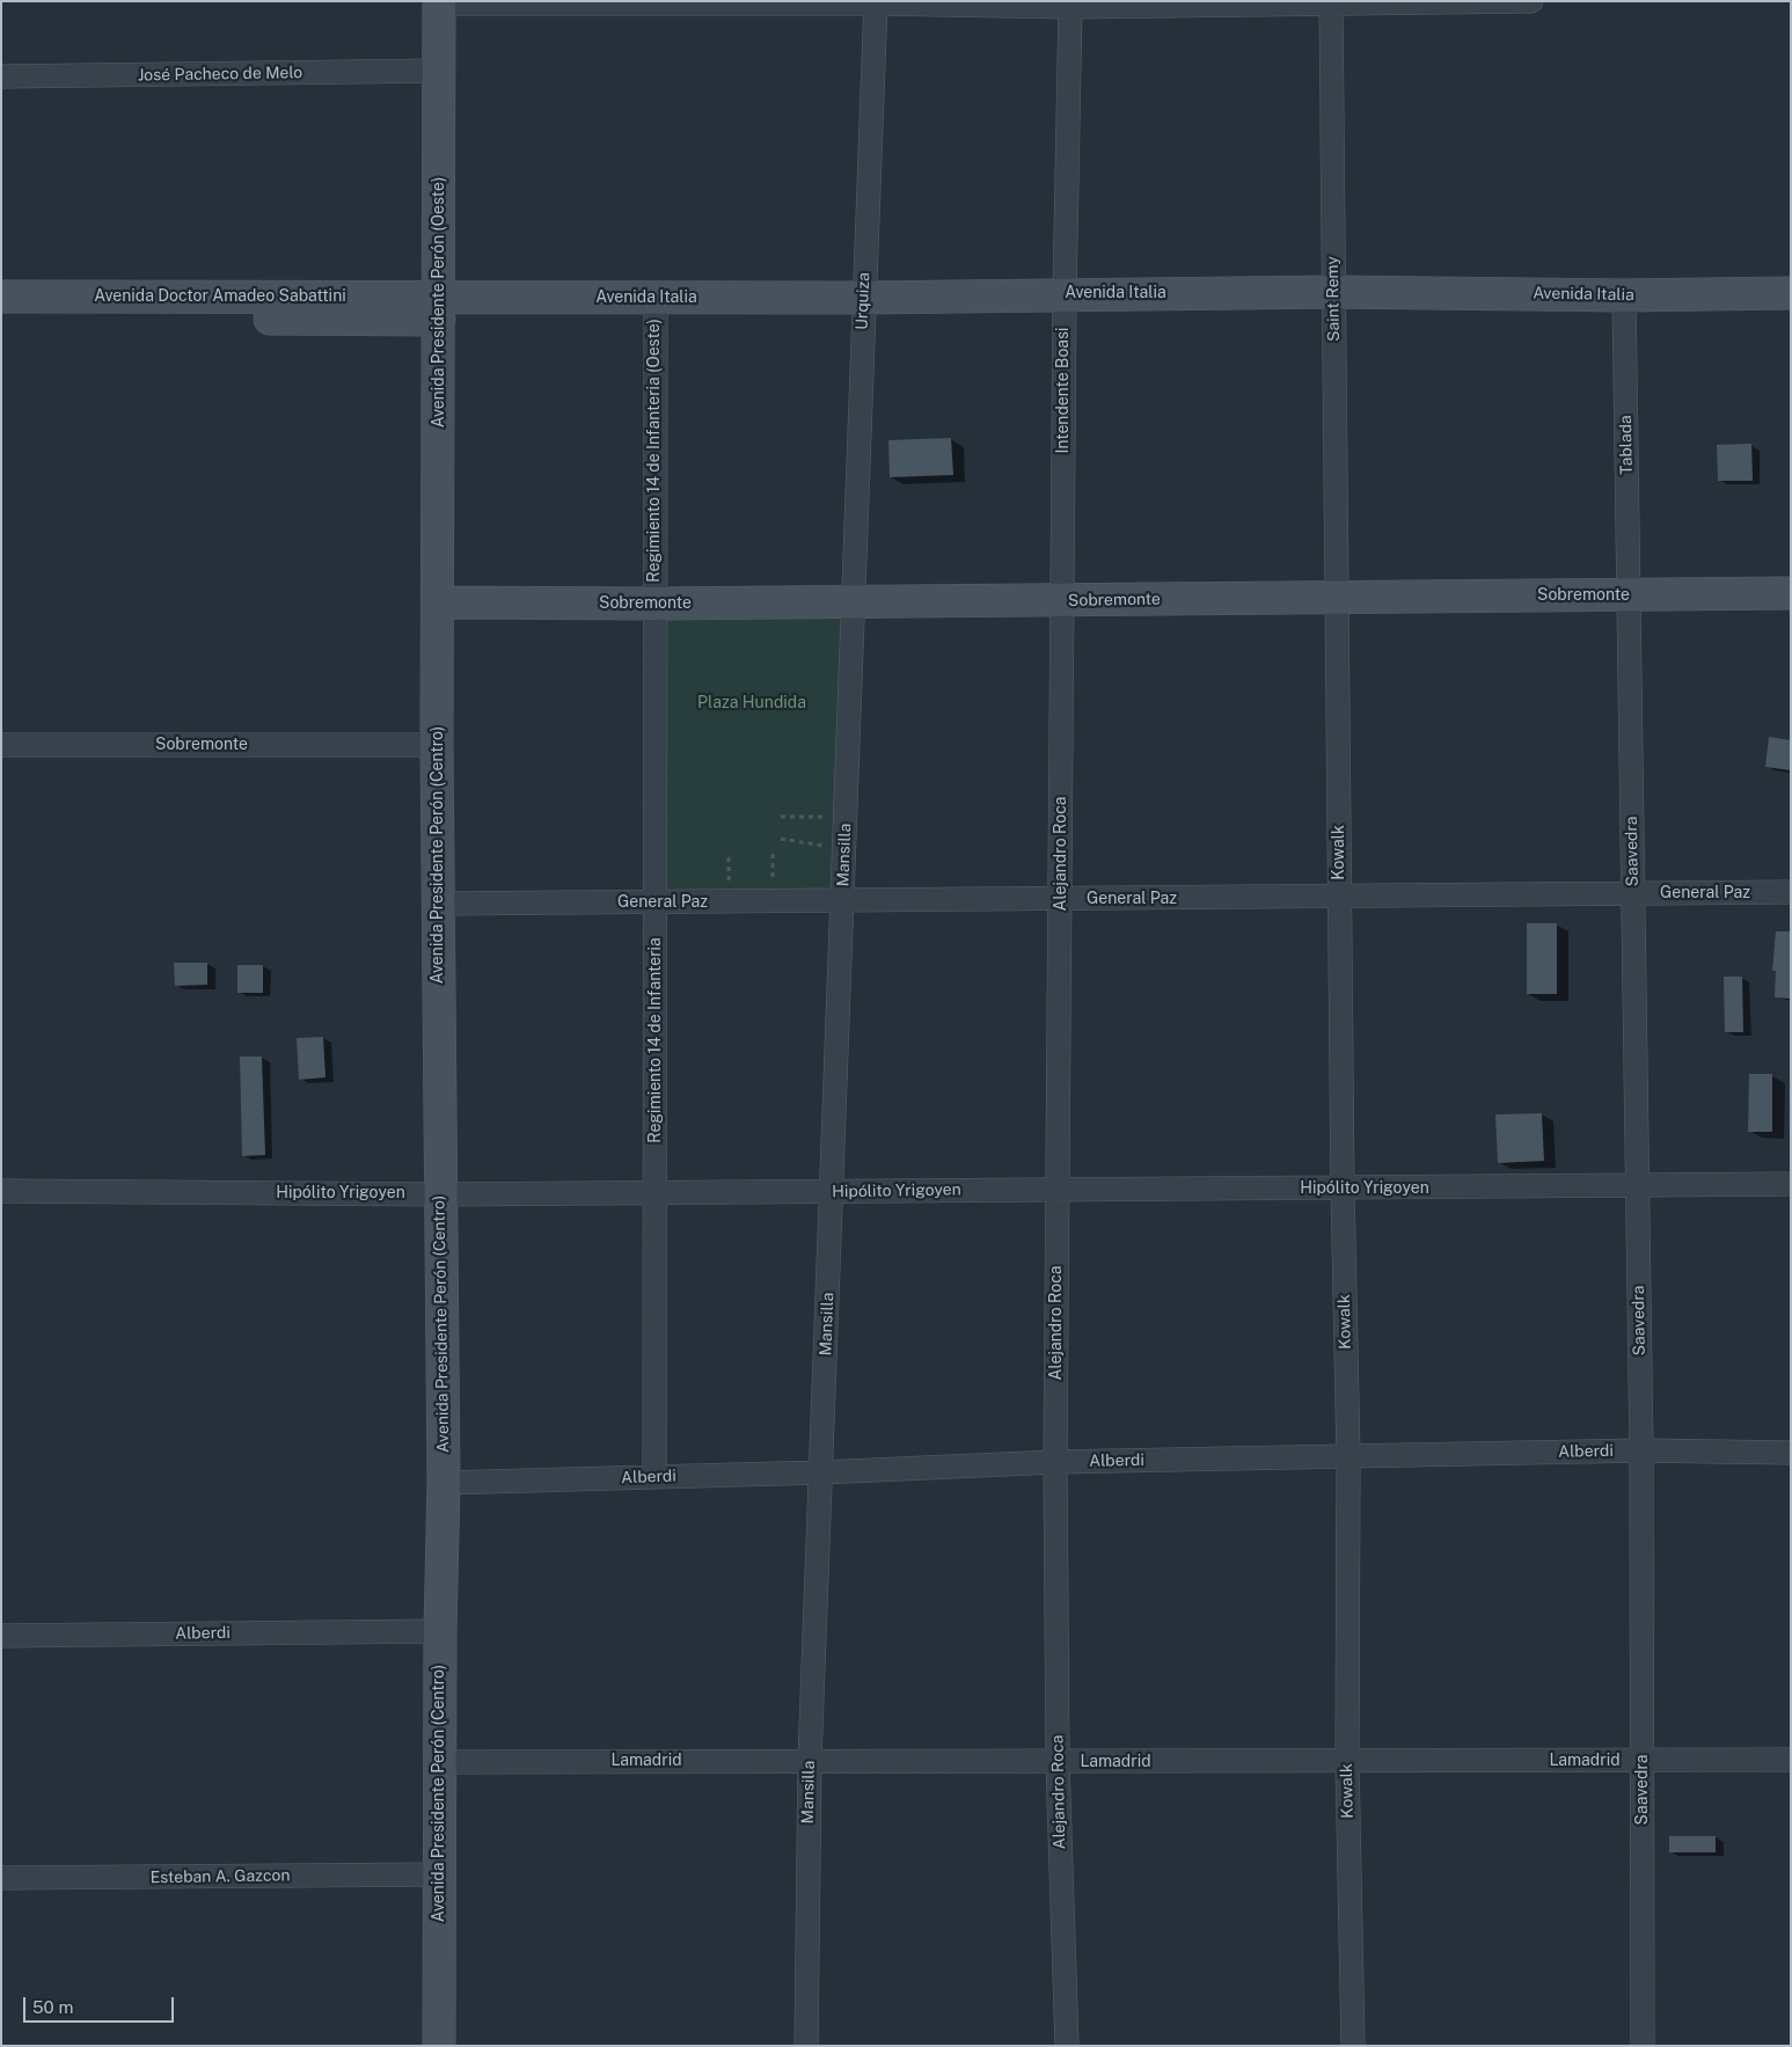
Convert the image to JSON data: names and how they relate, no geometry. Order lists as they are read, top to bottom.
{
  "streets": {
    "main road": [
      "Avenida Italia",
      "Avenida Doctor Amadeo Sabattini",
      "Avenida Presidente Perón (Oeste)",
      "Sobremonte",
      "Avenida Presidente Perón (Centro)"
    ],
    "street": [
      "José Pacheco de Melo",
      "Saint Remy",
      "Urquiza",
      "Intendente Boasi",
      "Tablada",
      "Regimiento 14 de Infanteria (Oeste)",
      "Saavedra",
      "Kowalk",
      "Alejandro Roca",
      "Mansilla",
      "General Paz",
      "Regimiento 14 de Infanteria",
      "Hipólito Yrigoyen",
      "Alberdi",
      "Lamadrid",
      "Esteban A. Gazcon"
    ]
  },
  "crossings": [
    ["José Pacheco de Melo", "Avenida Presidente Perón (Oeste)"],
    ["Avenida Italia", "Avenida Doctor Amadeo Sabattini"],
    ["Avenida Italia", "Saint Remy"],
    ["Avenida Italia", "Urquiza"],
    ["Avenida Italia", "Avenida Presidente Perón (Oeste)"],
    ["Avenida Italia", "Intendente Boasi"],
    ["Avenida Italia", "Tablada"],
    ["Avenida Italia", "Regimiento 14 de Infanteria (Oeste)"],
    ["Avenida Doctor Amadeo Sabattini", "Avenida Presidente Perón (Oeste)"],
    ["Saint Remy", "Sobremonte"],
    ["Saint Remy", "Kowalk"],
    ["Urquiza", "Sobremonte"],
    ["Urquiza", "Mansilla"],
    ["Avenida Presidente Perón (Oeste)", "Sobremonte"],
    ["Avenida Presidente Perón (Oeste)", "Avenida Presidente Perón (Centro)"],
    ["Intendente Boasi", "Sobremonte"],
    ["Intendente Boasi", "Alejandro Roca"],
    ["Tablada", "Sobremonte"],
    ["Tablada", "Saavedra"],
    ["Regimiento 14 de Infanteria (Oeste)", "Sobremonte"],
    ["Regimiento 14 de Infanteria (Oeste)", "Regimiento 14 de Infanteria"],
    ["Sobremonte", "Saavedra"],
    ["Sobremonte", "Kowalk"],
    ["Sobremonte", "Alejandro Roca"],
    ["Sobremonte", "Avenida Presidente Perón (Centro)"],
    ["Sobremonte", "Mansilla"],
    ["Sobremonte", "Regimiento 14 de Infanteria"],
    ["Saavedra", "General Paz"],
    ["Saavedra", "Hipólito Yrigoyen"],
    ["Saavedra", "Alberdi"],
    ["Saavedra", "Lamadrid"],
    ["Kowalk", "General Paz"],
    ["Kowalk", "Hipólito Yrigoyen"],
    ["Kowalk", "Alberdi"],
    ["Kowalk", "Lamadrid"],
    ["Alejandro Roca", "General Paz"],
    ["Alejandro Roca", "Hipólito Yrigoyen"],
    ["Alejandro Roca", "Alberdi"],
    ["Alejandro Roca", "Lamadrid"],
    ["Avenida Presidente Perón (Centro)", "General Paz"],
    ["Avenida Presidente Perón (Centro)", "Hipólito Yrigoyen"],
    ["Avenida Presidente Perón (Centro)", "Alberdi"],
    ["Avenida Presidente Perón (Centro)", "Lamadrid"],
    ["Avenida Presidente Perón (Centro)", "Esteban A. Gazcon"],
    ["Mansilla", "General Paz"],
    ["Mansilla", "Hipólito Yrigoyen"],
    ["Mansilla", "Alberdi"],
    ["Mansilla", "Lamadrid"],
    ["General Paz", "Regimiento 14 de Infanteria"],
    ["Regimiento 14 de Infanteria", "Hipólito Yrigoyen"],
    ["Regimiento 14 de Infanteria", "Alberdi"]
  ],
  "parks": ["Plaza Hundida"],
  "scale_bar": "50 m"
}
